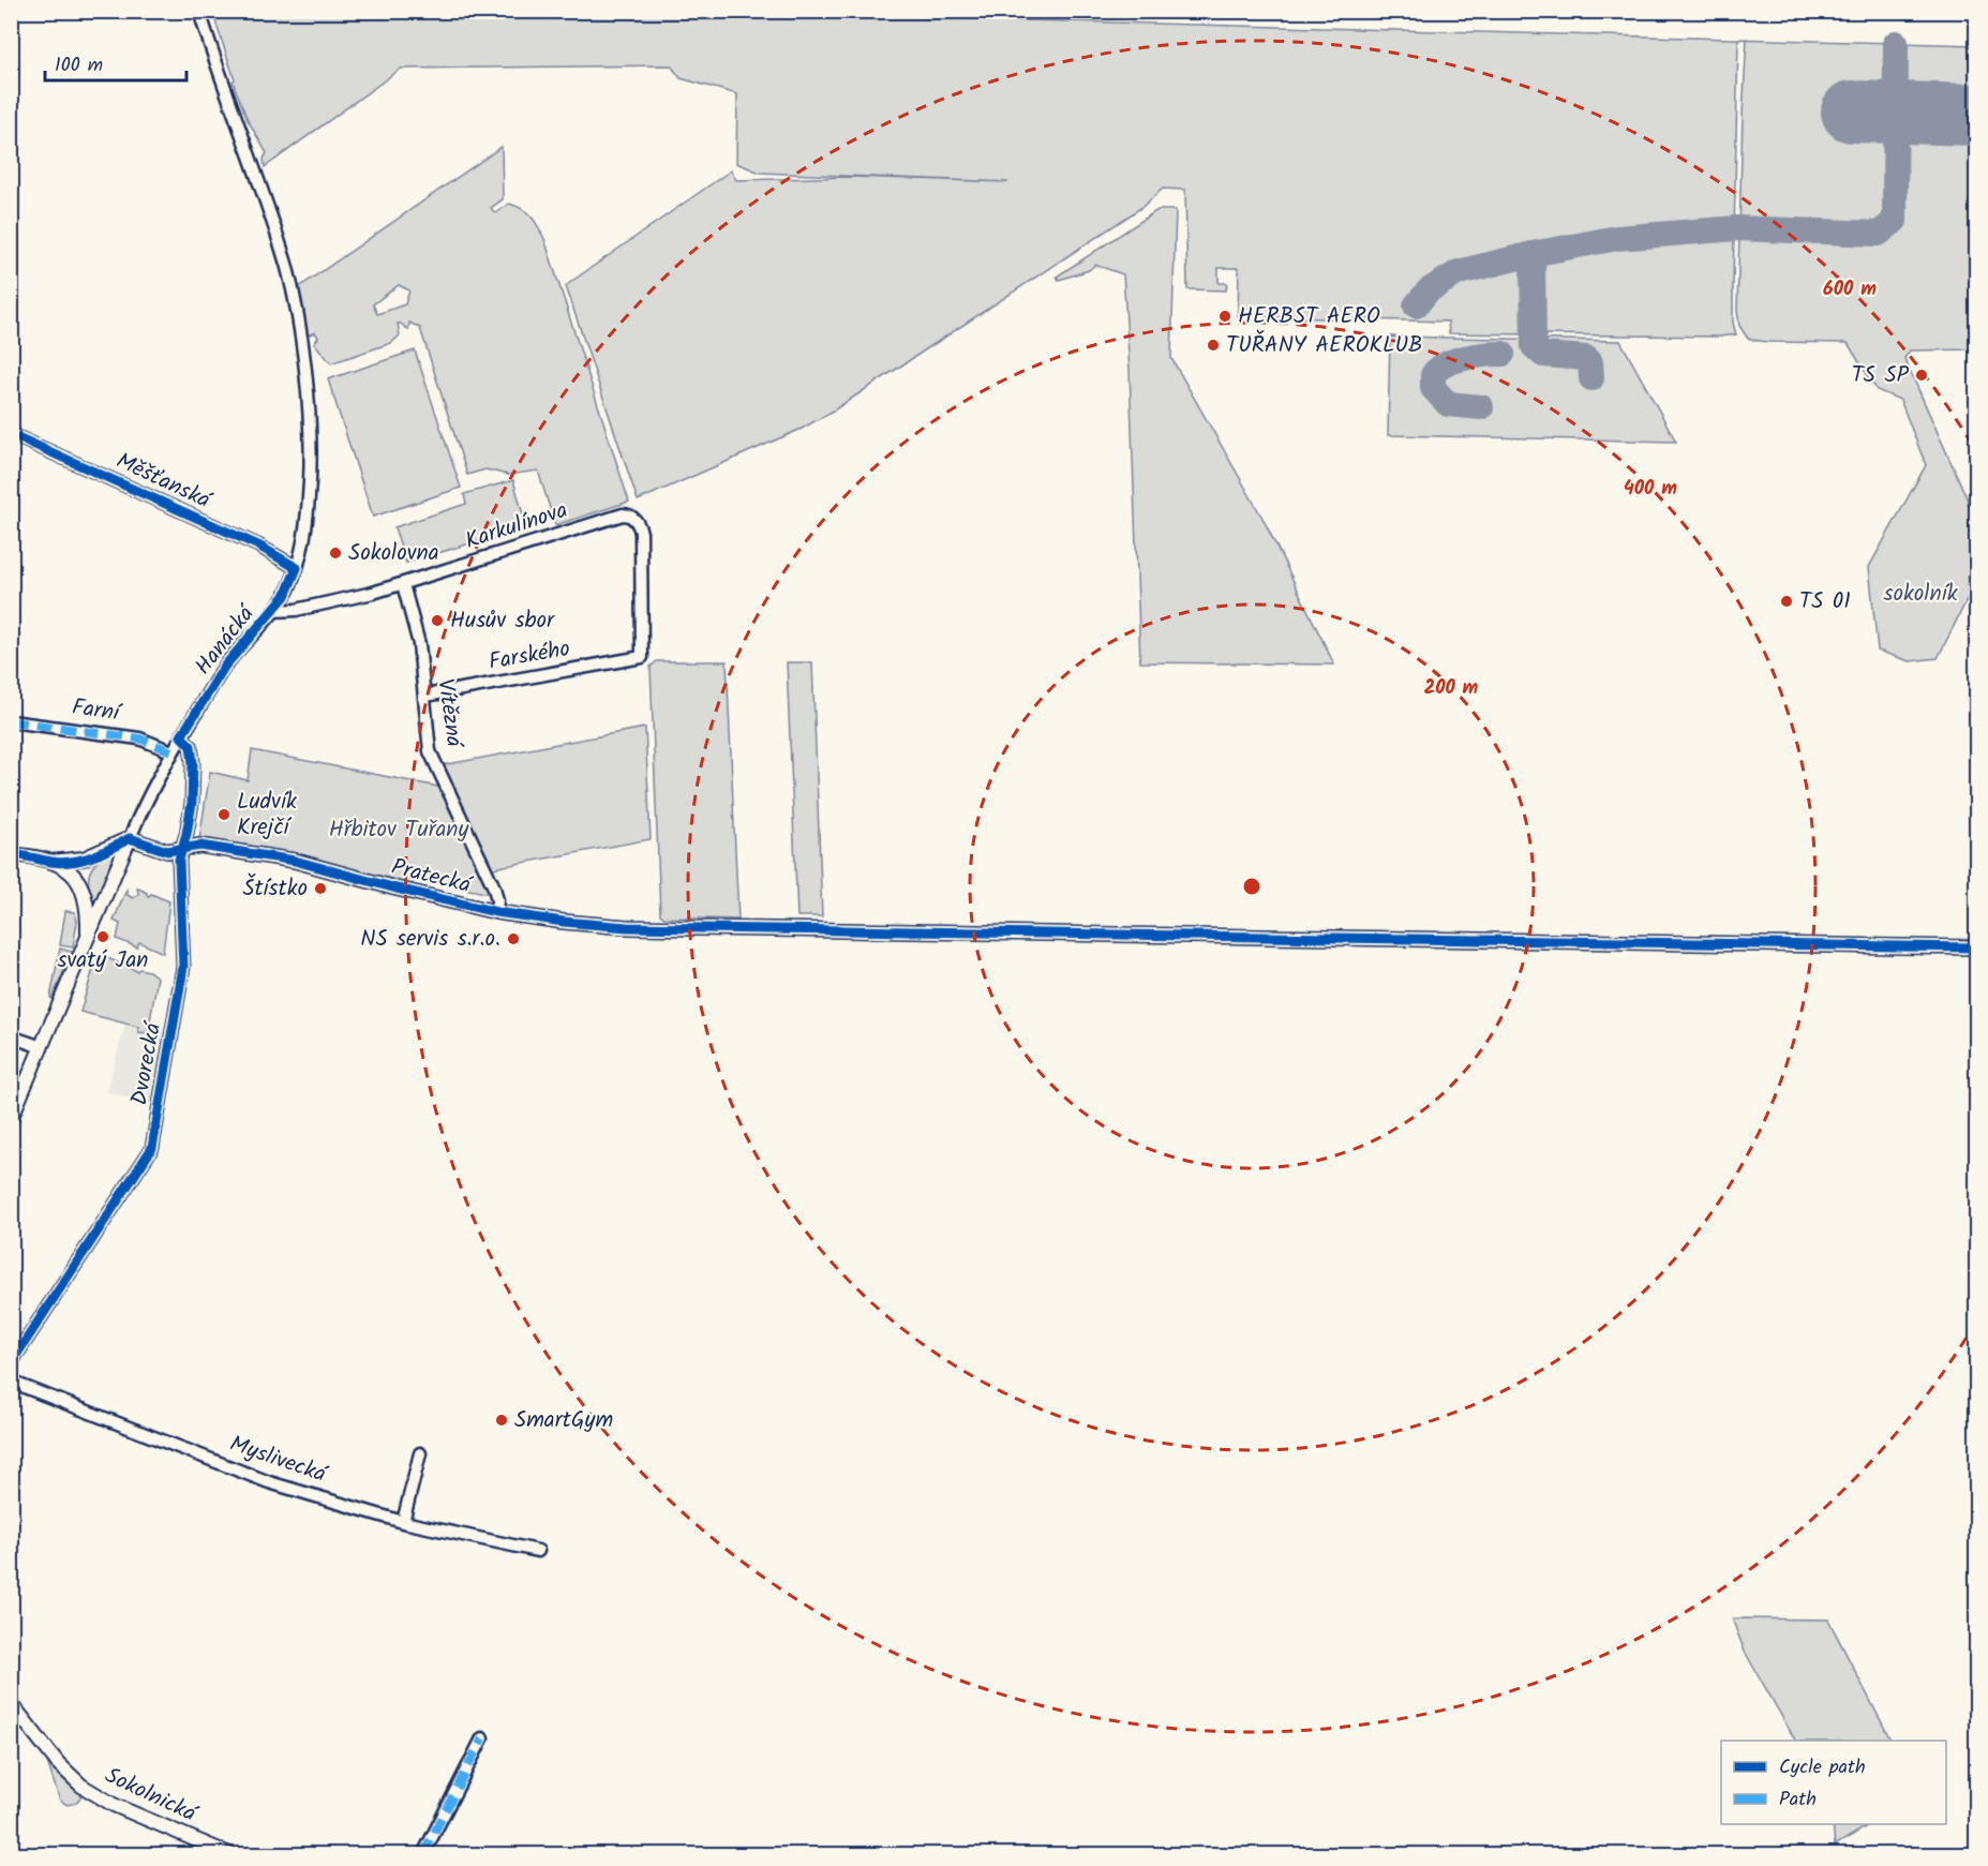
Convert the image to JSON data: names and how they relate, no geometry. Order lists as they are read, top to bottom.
{
  "streets": {
    "main road": ["Hanácká", "Pratecká", "Sokolnická"],
    "street": [
      "Měšťanská",
      "Karkulínova",
      "Farského",
      "Farní",
      "Vítězná",
      "Dvorecká",
      "Myslivecká"
    ]
  },
  "crossings": [
    ["Měšťanská", "Hanácká"],
    ["Karkulínova", "Hanácká"],
    ["Karkulínova", "Farského"],
    ["Karkulínova", "Vítězná"],
    ["Hanácká", "Farní"],
    ["Hanácká", "Pratecká"],
    ["Hanácká", "Dvorecká"],
    ["Farského", "Vítězná"],
    ["Vítězná", "Pratecká"],
    ["Pratecká", "Dvorecká"]
  ],
  "parks": ["sokolník", "Hřbitov Tuřany"],
  "places": [
    "HERBST AERO",
    "TUŘANY AEROKLUB",
    "TS SP",
    "Sokolovna",
    "TS 01",
    "Husův sbor",
    "Ludvík Krejčí",
    "Štístko",
    "svatý Jan",
    "NS servis s.r.o.",
    "SmartGym"
  ],
  "legend": ["Cycle path", "Path"],
  "scale_bar": "100 m",
  "rings": ["600 m", "400 m", "200 m"]
}
